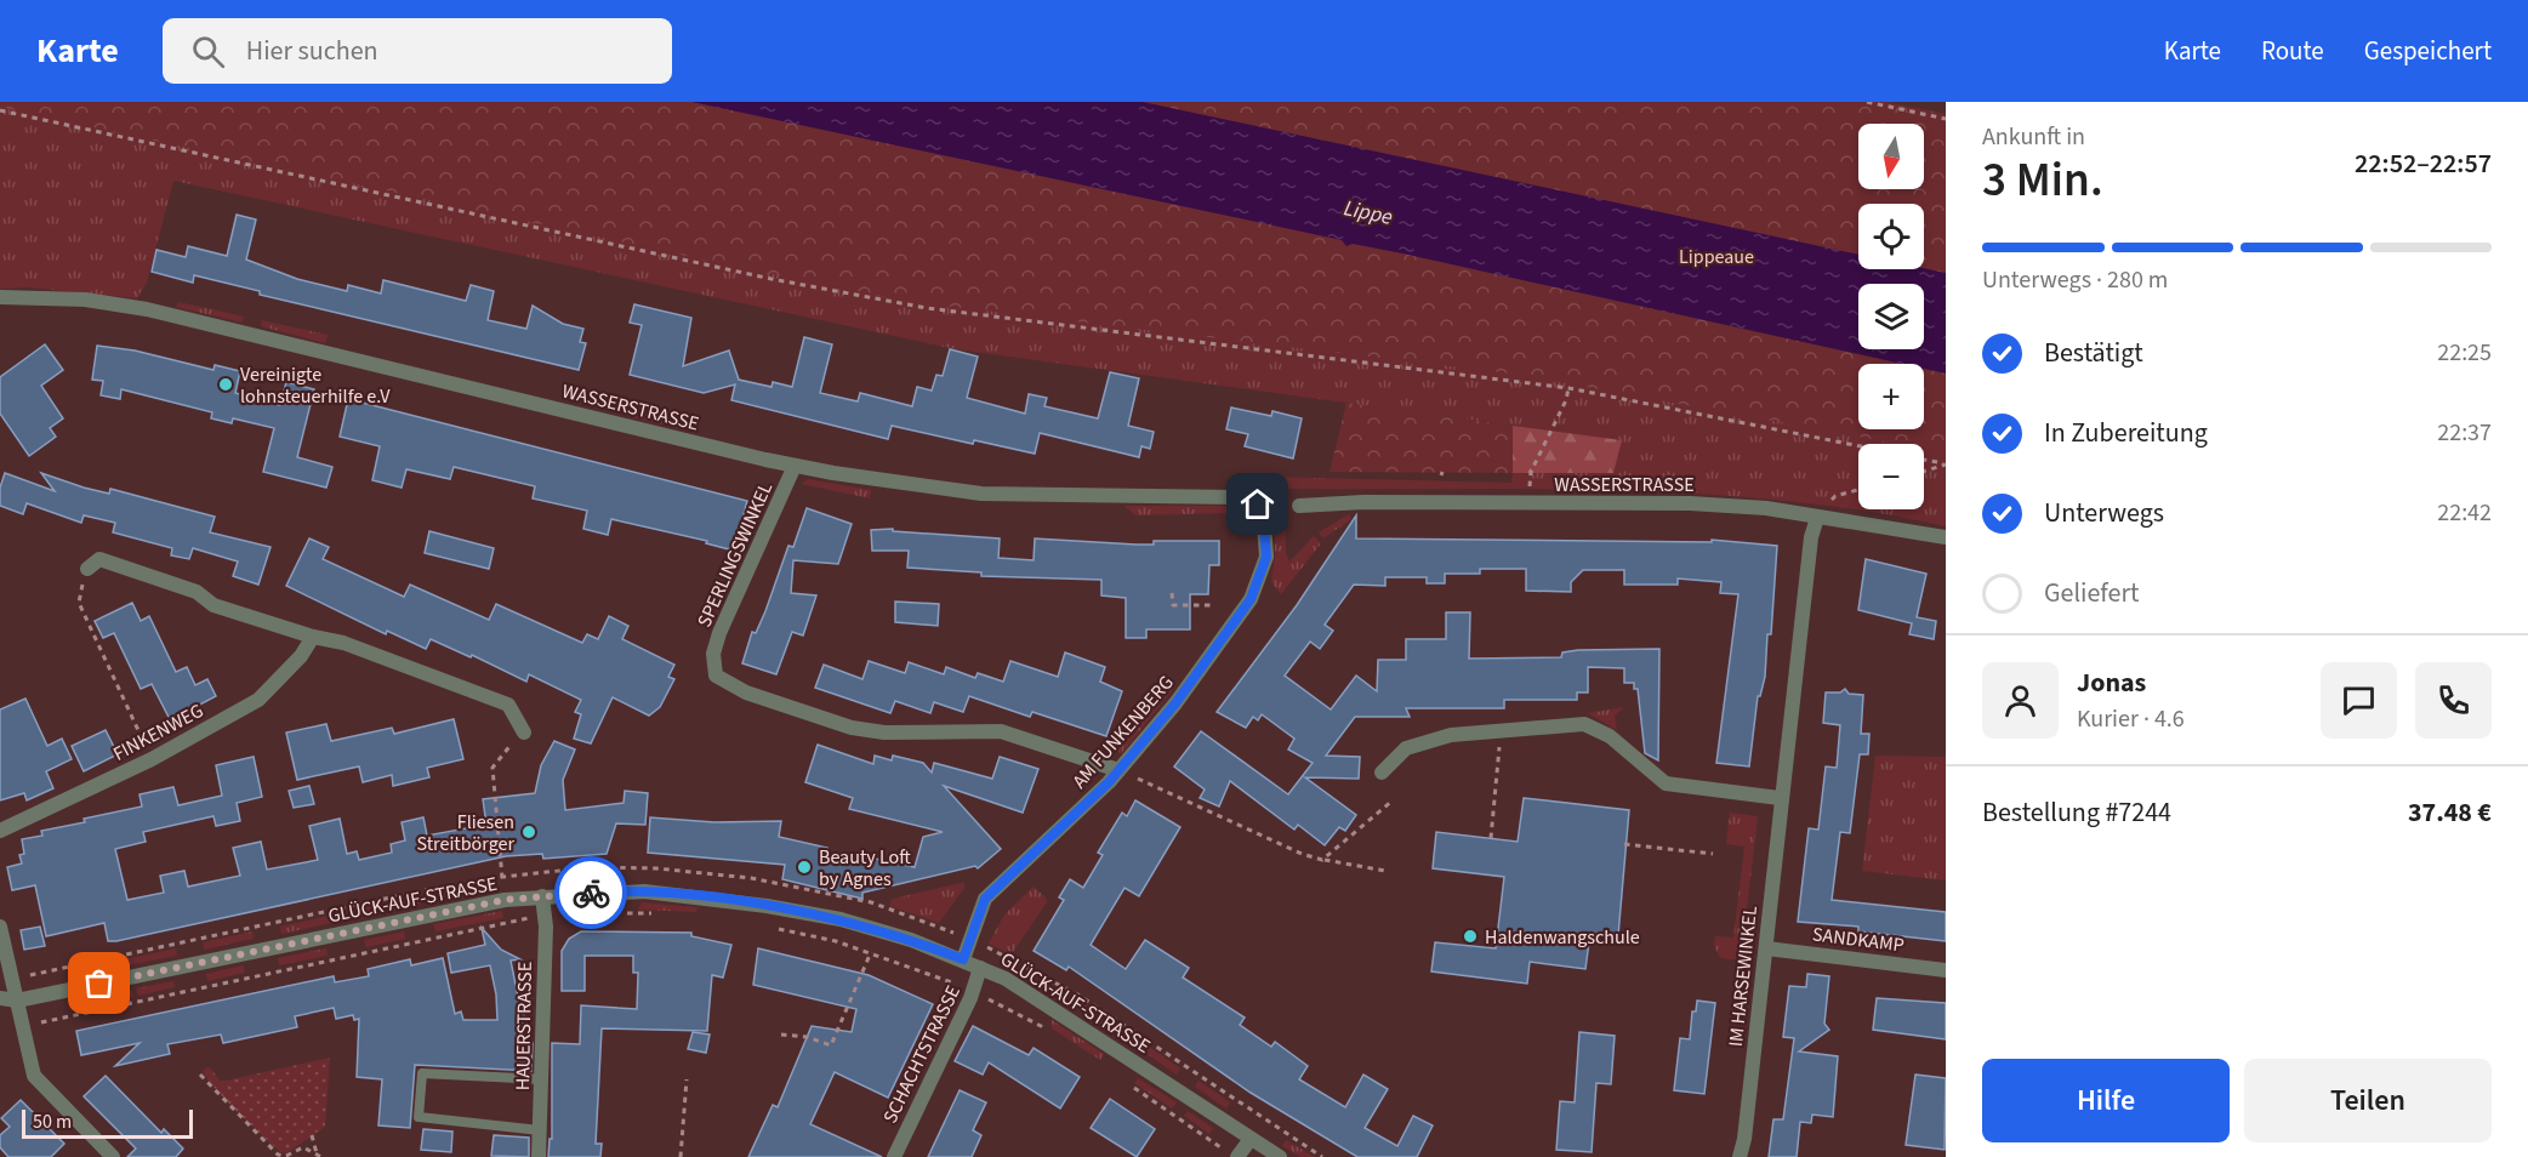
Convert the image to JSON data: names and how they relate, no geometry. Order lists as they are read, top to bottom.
{
  "streets": {
    "street": [
      "WASSERSTRASSE",
      "SPERLINGSWINKEL",
      "FINKENWEG",
      "AM FUNKENBERG",
      "GLÜCK-AUF-STRASSE",
      "SANDKAMP",
      "IM HARSEWINKEL",
      "HAUERSTRASSE",
      "SCHACHTSTRASSE"
    ]
  },
  "crossings": [
    ["WASSERSTRASSE", "SPERLINGSWINKEL"],
    ["WASSERSTRASSE", "AM FUNKENBERG"],
    ["WASSERSTRASSE", "IM HARSEWINKEL"],
    ["SPERLINGSWINKEL", "AM FUNKENBERG"],
    ["AM FUNKENBERG", "GLÜCK-AUF-STRASSE"],
    ["GLÜCK-AUF-STRASSE", "HAUERSTRASSE"],
    ["GLÜCK-AUF-STRASSE", "SCHACHTSTRASSE"],
    ["SANDKAMP", "IM HARSEWINKEL"]
  ],
  "water": ["Lippe"],
  "parks": ["Lippeaue"],
  "places": [
    "Vereinigte lohnsteuerhilfe e.V",
    "Fliesen Streitbörger",
    "Beauty Loft by Agnes",
    "Haldenwangschule"
  ],
  "scale_bar": "50 m",
  "north": "bottom",
  "page": {
    "header": "Karte",
    "search": "Hier suchen",
    "nav": ["Karte", "Route", "Gespeichert"],
    "heading": ["3 Min.", "Ankunft in", "22:52–22:57"],
    "panel": [
      "Jonas",
      "Kurier · 4.6",
      "Bestellung #7244",
      "37.48 €"
    ],
    "map_buttons": ["+", "−"],
    "bar": "Unterwegs · 280 m",
    "list": [
      ["Bestätigt", "22:25"],
      ["In Zubereitung", "22:37"],
      ["Unterwegs", "22:42"],
      "Geliefert"
    ],
    "buttons": ["Hilfe", "Teilen"],
    "scale": "50 m"
  }
}
